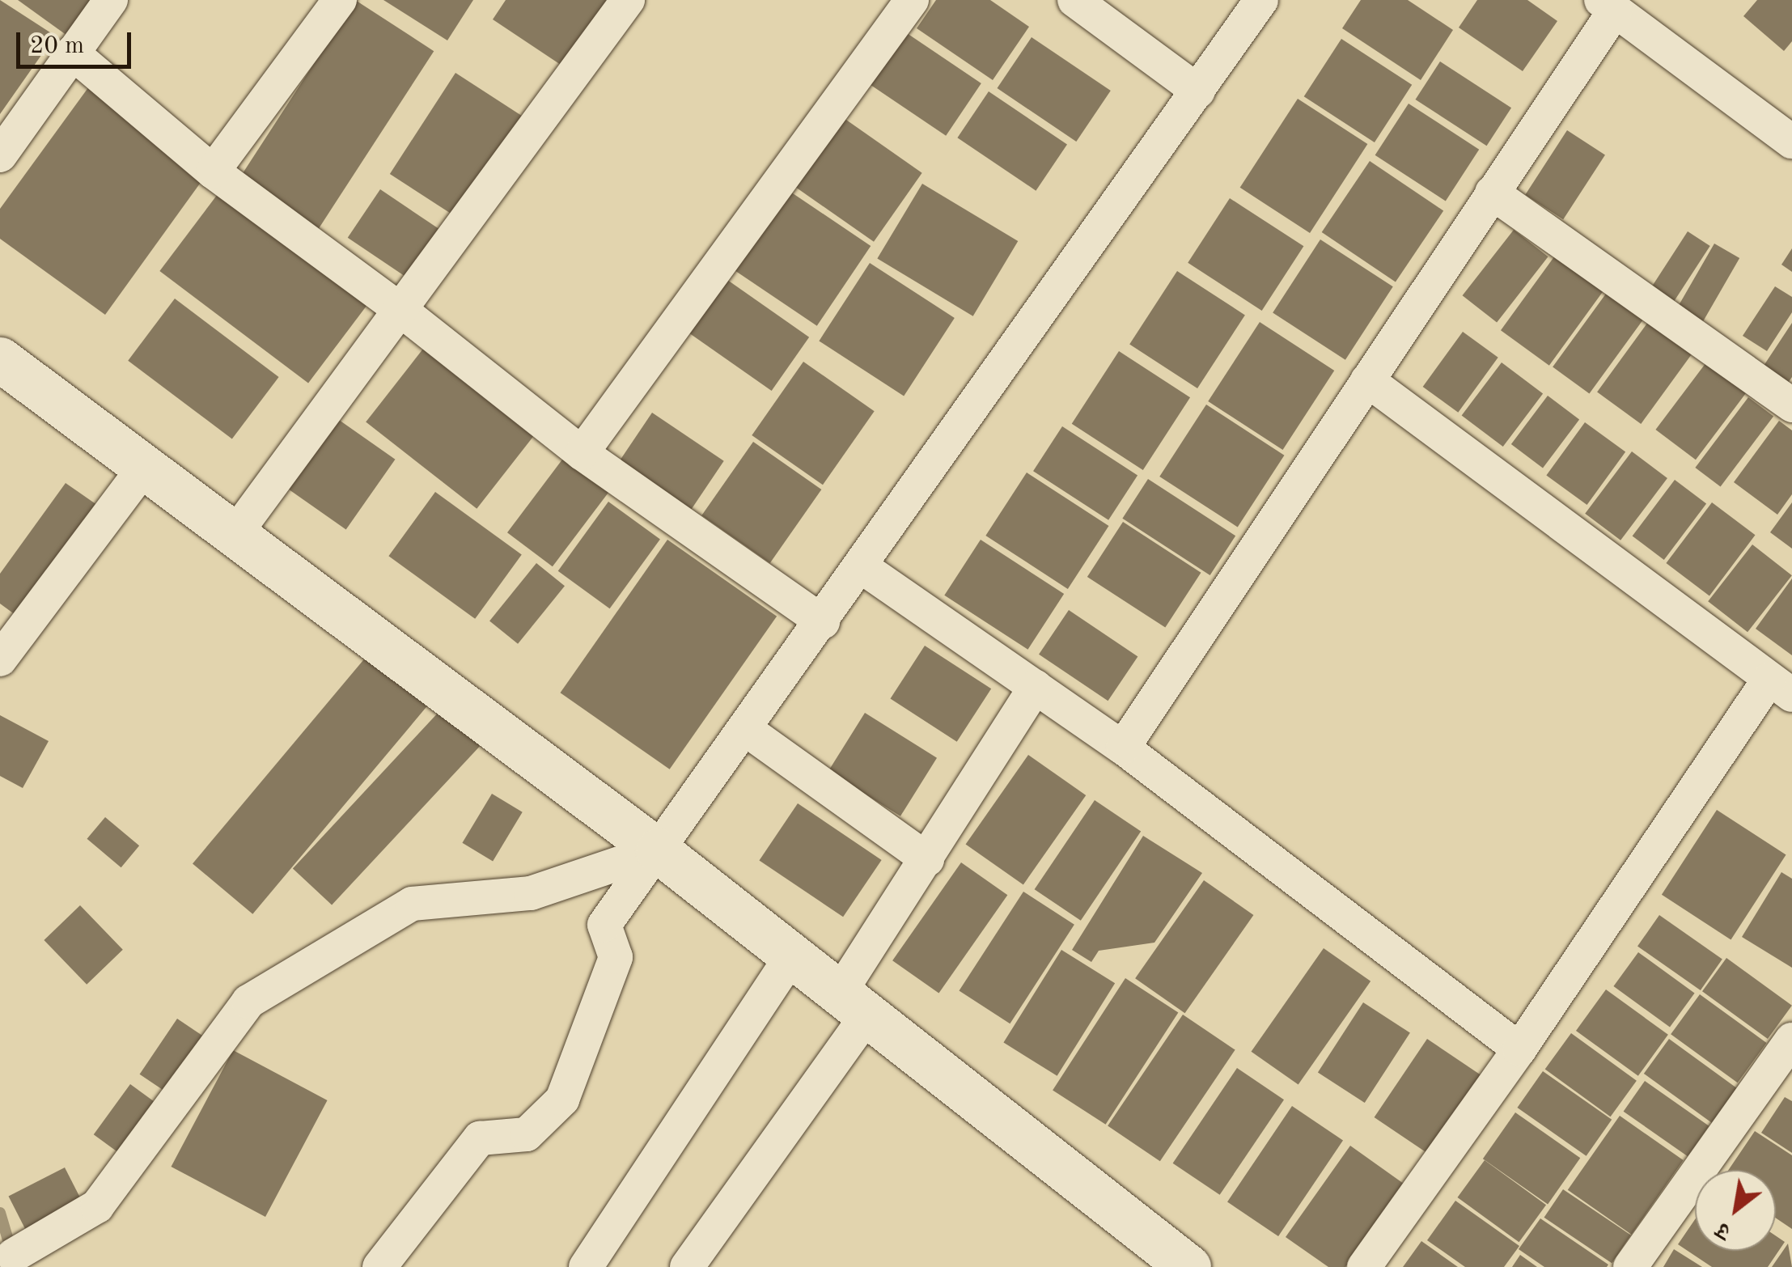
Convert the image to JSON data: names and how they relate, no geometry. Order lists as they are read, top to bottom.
{
  "scale_bar": "20 m",
  "north": "bottom left"
}
